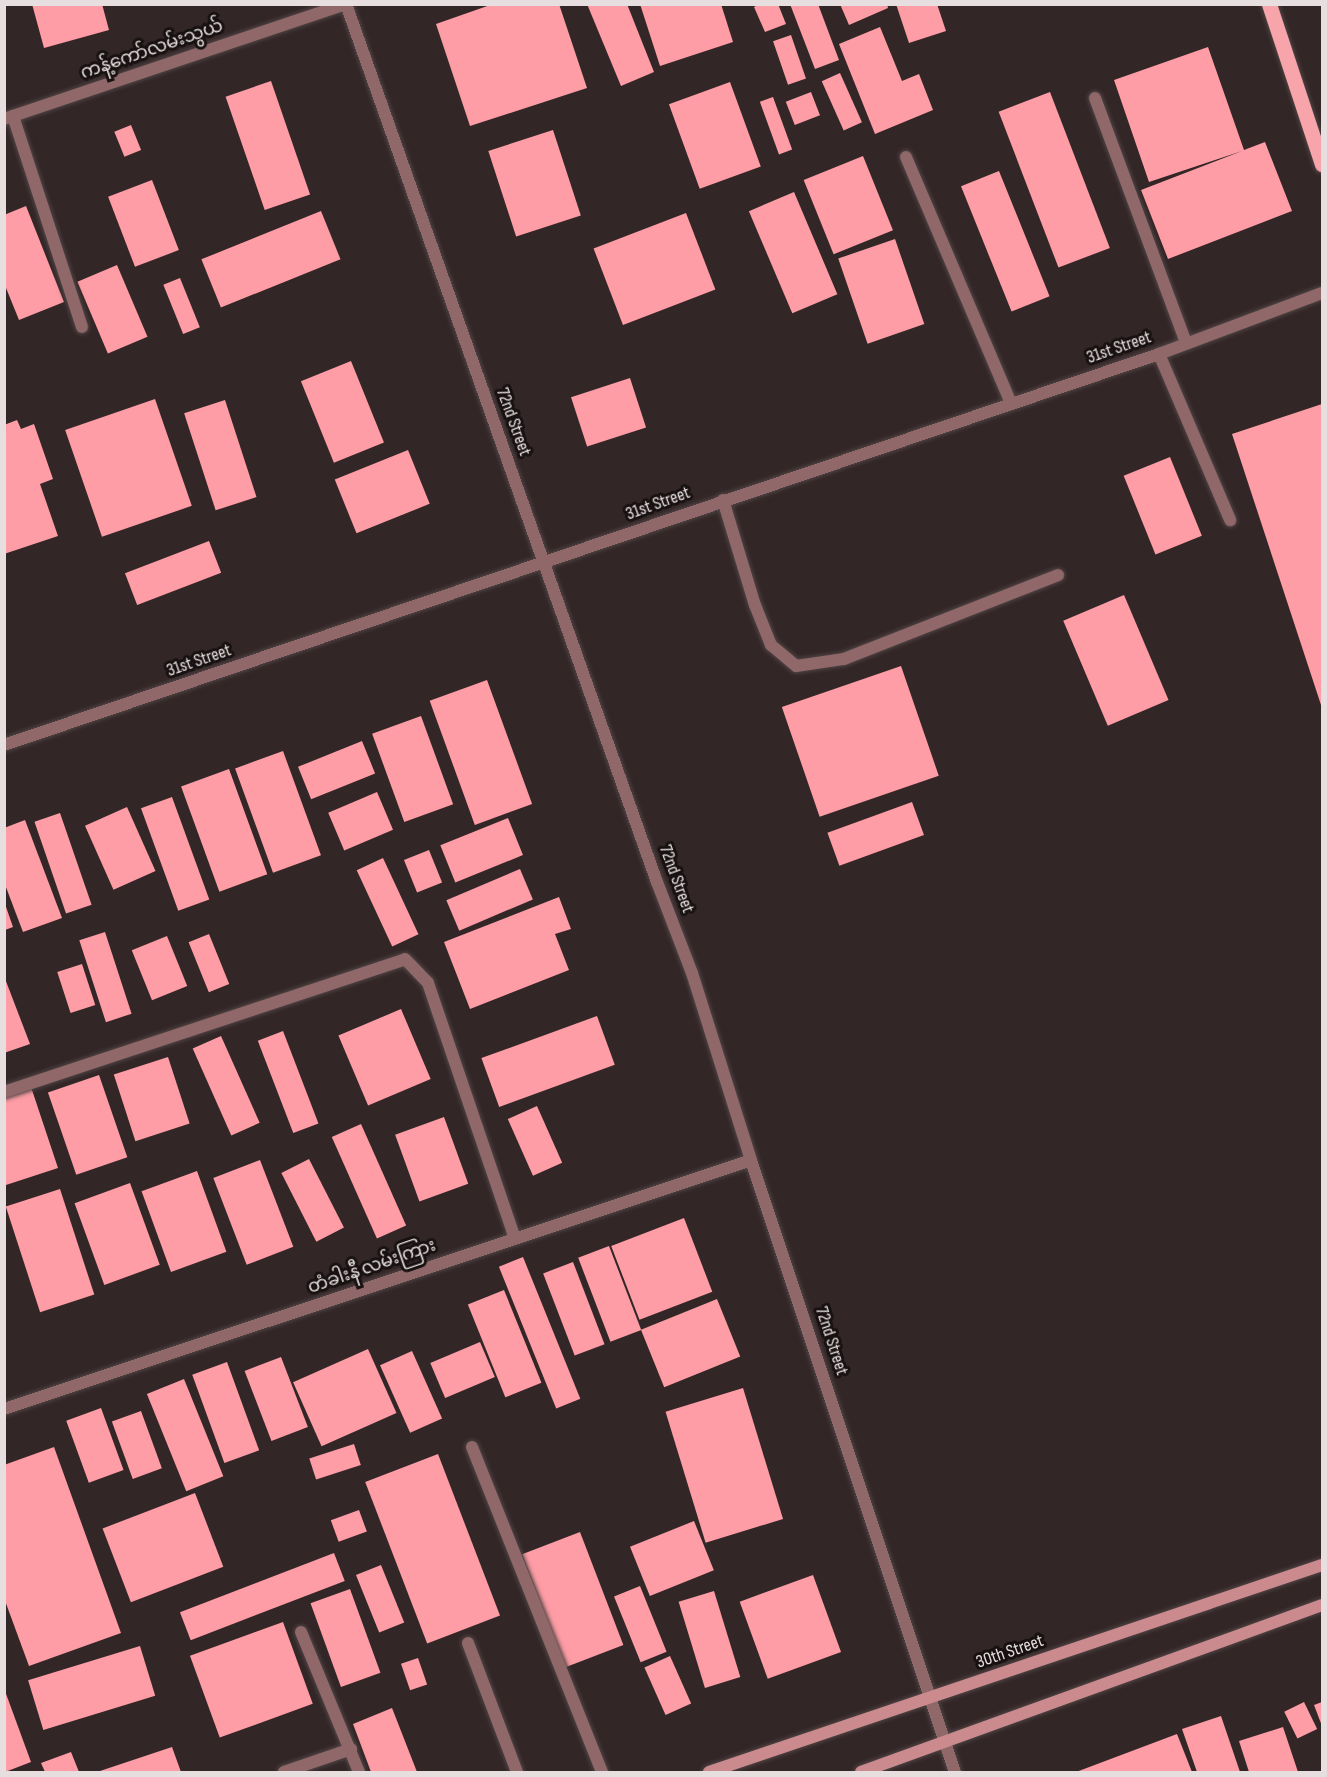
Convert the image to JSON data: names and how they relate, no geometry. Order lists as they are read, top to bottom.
{
  "streets": {
    "main road": ["30th Street"],
    "street": [
      "ကန့်ကော်လမ်းသွယ်",
      "31st Street",
      "72nd Street",
      "တံခါးနီ လမ်းကြား"
    ]
  },
  "crossings": [
    ["ကန့်ကော်လမ်းသွယ်", "72nd Street"],
    ["31st Street", "72nd Street"],
    ["72nd Street", "တံခါးနီ လမ်းကြား"],
    ["72nd Street", "30th Street"]
  ]
}
